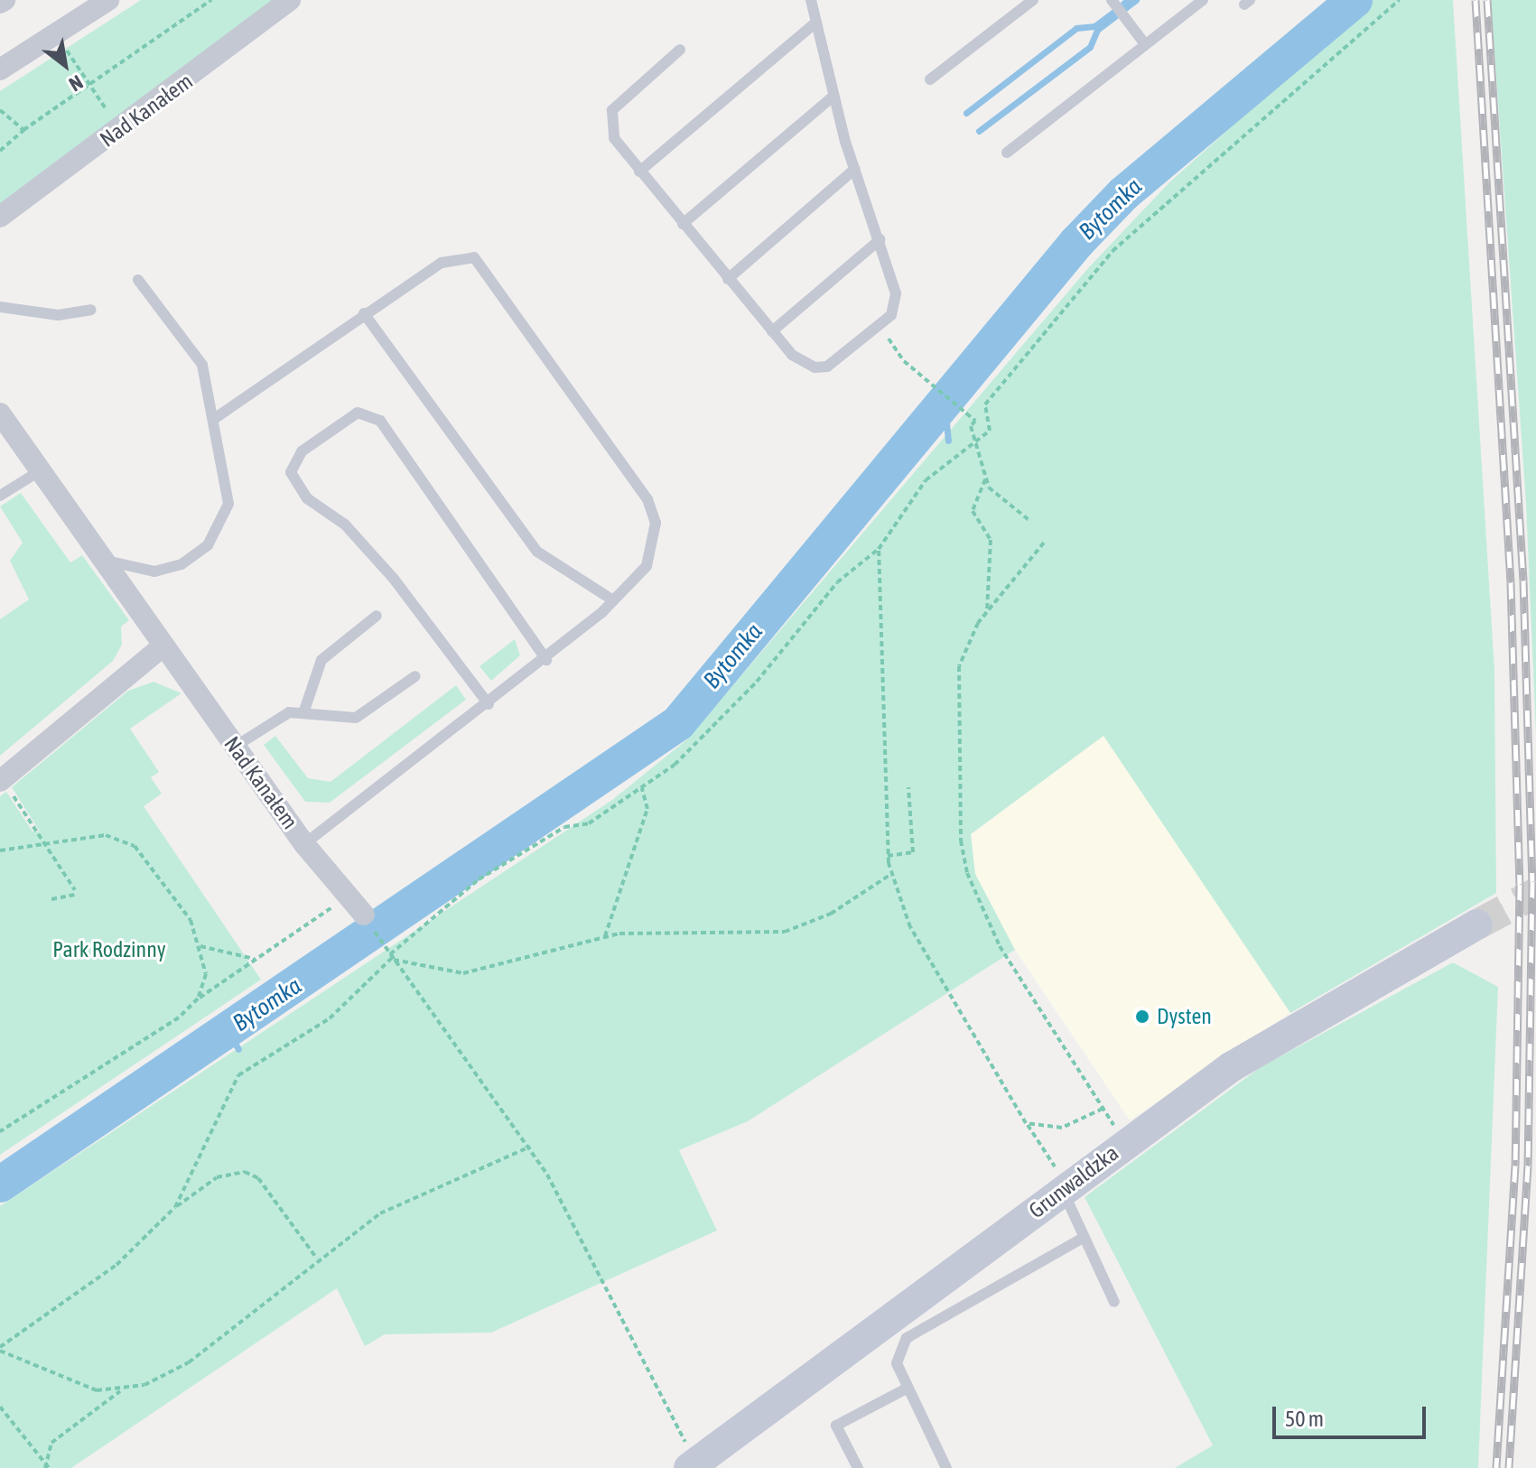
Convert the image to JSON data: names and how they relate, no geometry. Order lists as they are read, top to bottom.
{
  "streets": {
    "street": ["Nad Kanałem", "Grunwaldzka"]
  },
  "water": ["Bytomka"],
  "parks": ["Park Rodzinny"],
  "places": ["Dysten"],
  "scale_bar": "50 m",
  "north": "bottom right"
}
